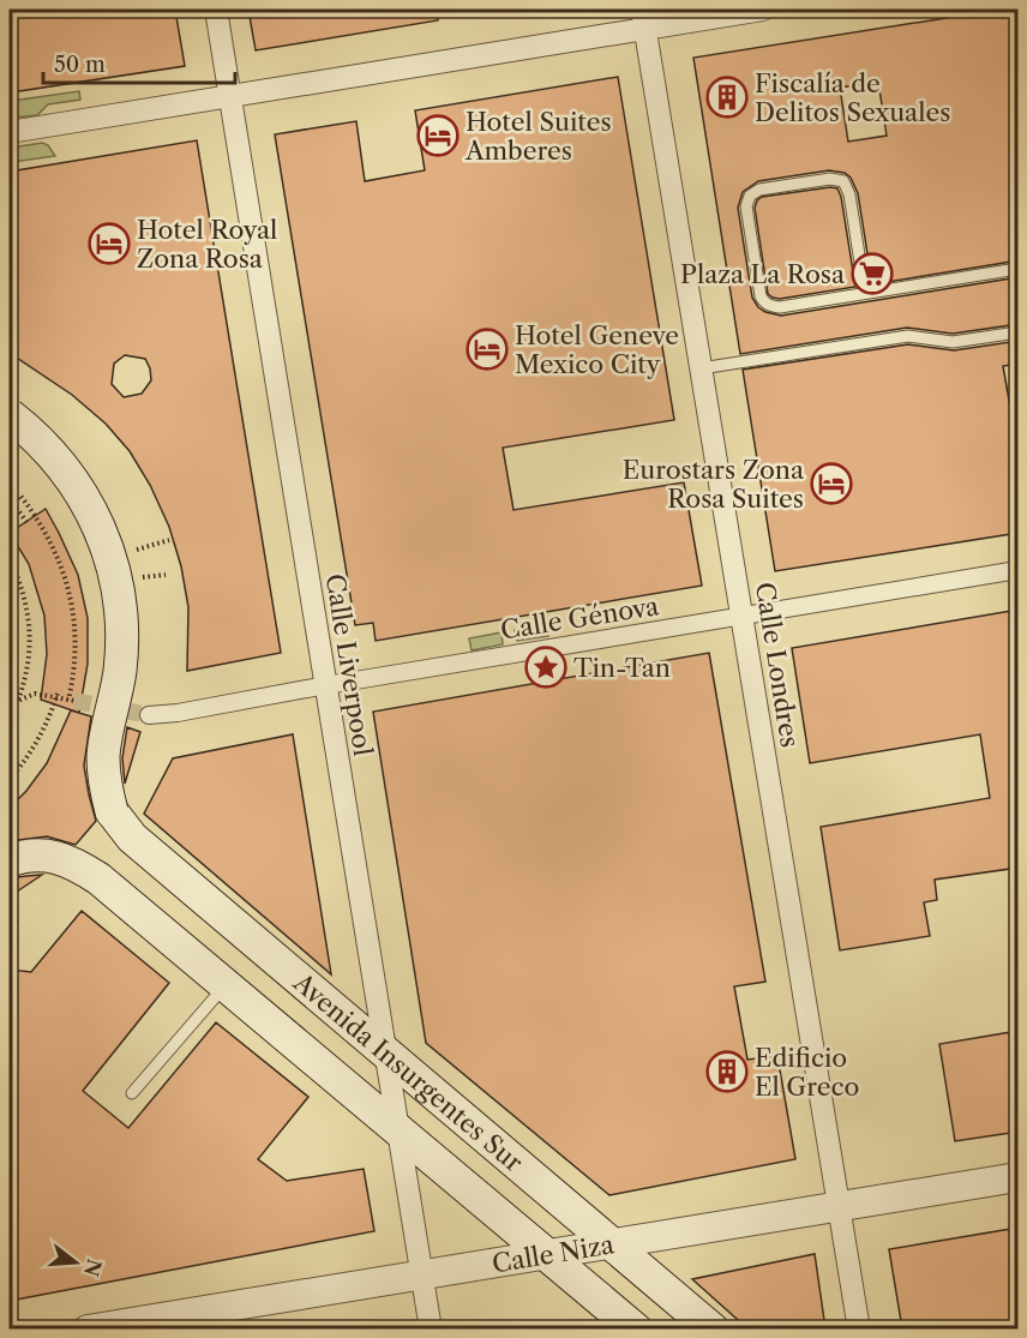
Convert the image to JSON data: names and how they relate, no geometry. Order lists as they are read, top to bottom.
{
  "streets": {
    "main road": ["Avenida Insurgentes Sur"],
    "street": [
      "Calle Génova",
      "Calle Liverpool",
      "Calle Londres",
      "Calle Niza"
    ]
  },
  "crossings": [
    ["Calle Génova", "Calle Liverpool"],
    ["Calle Génova", "Calle Londres"],
    ["Calle Liverpool", "Avenida Insurgentes Sur"],
    ["Calle Liverpool", "Calle Niza"],
    ["Calle Londres", "Calle Niza"],
    ["Avenida Insurgentes Sur", "Calle Niza"]
  ],
  "places": {
    "building": ["Fiscalía de Delitos Sexuales", "Edificio El Greco"],
    "hotel": [
      "Hotel Suites Amberes",
      "Hotel Royal Zona Rosa",
      "Hotel Geneve Mexico City",
      "Eurostars Zona Rosa Suites"
    ],
    "supermarket": ["Plaza La Rosa"],
    "place": ["Tin-Tan"]
  },
  "scale_bar": "50 m",
  "north": "right"
}
